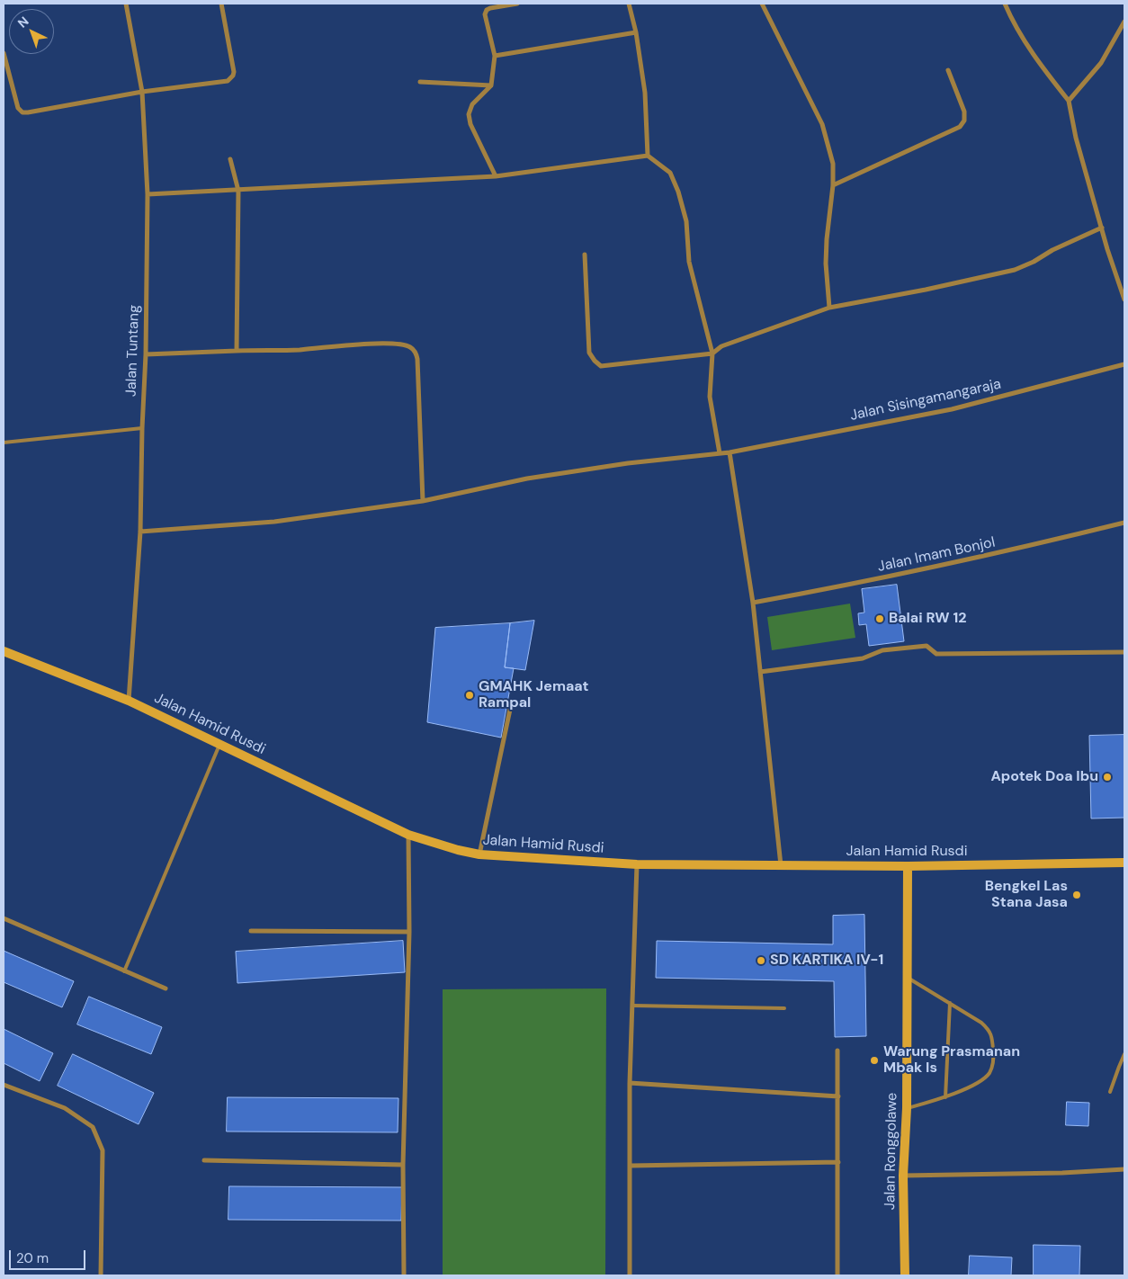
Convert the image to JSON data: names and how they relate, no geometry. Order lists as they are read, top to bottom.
{
  "streets": {
    "street": [
      "Jalan Tuntang",
      "Jalan Sisingamangaraja",
      "Jalan Imam Bonjol",
      "Jalan Hamid Rusdi",
      "Jalan Ronggolawe"
    ]
  },
  "crossings": [
    ["Jalan Tuntang", "Jalan Sisingamangaraja"],
    ["Jalan Tuntang", "Jalan Hamid Rusdi"],
    ["Jalan Hamid Rusdi", "Jalan Ronggolawe"]
  ],
  "places": [
    "Balai RW 12",
    "GMAHK Jemaat Rampal",
    "Apotek Doa Ibu",
    "Bengkel Las Stana Jasa",
    "SD KARTIKA IV-1",
    "Warung Prasmanan Mbak Is"
  ],
  "scale_bar": "20 m",
  "north": "top left"
}
